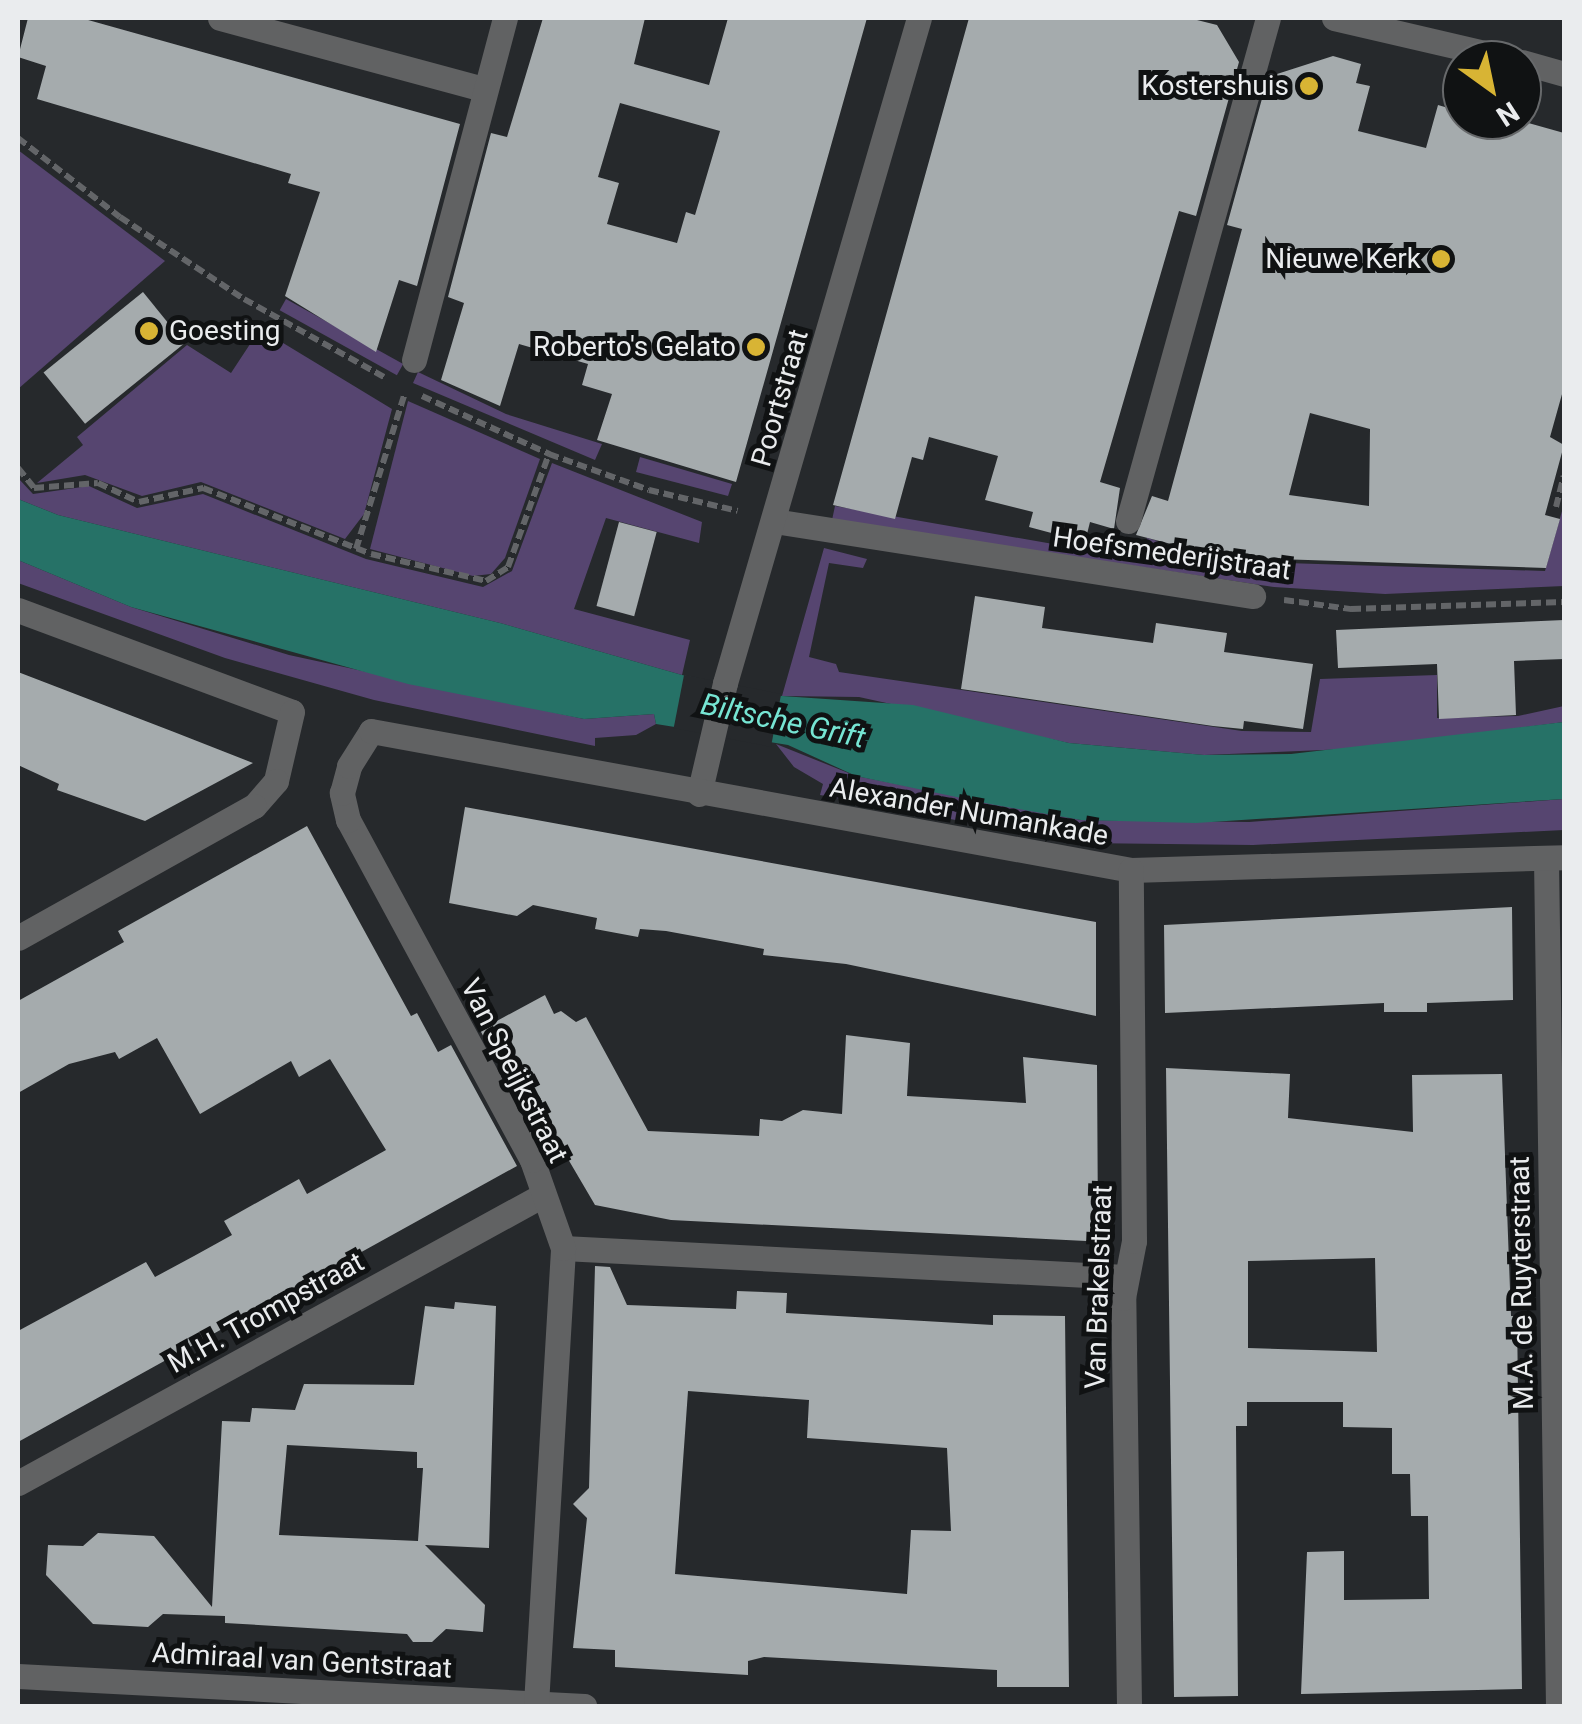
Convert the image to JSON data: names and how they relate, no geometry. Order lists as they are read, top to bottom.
{
  "streets": {
    "street": [
      "Poortstraat",
      "Hoefsmederijstraat",
      "Alexander Numankade",
      "Van Speijkstraat",
      "M.A. de Ruyterstraat",
      "Van Brakelstraat",
      "M.H. Trompstraat",
      "Admiraal van Gentstraat"
    ]
  },
  "crossings": [
    ["Poortstraat", "Hoefsmederijstraat"],
    ["Poortstraat", "Alexander Numankade"],
    ["Alexander Numankade", "Van Speijkstraat"],
    ["Alexander Numankade", "M.A. de Ruyterstraat"],
    ["Alexander Numankade", "Van Brakelstraat"],
    ["Van Speijkstraat", "M.H. Trompstraat"],
    ["Van Speijkstraat", "Admiraal van Gentstraat"]
  ],
  "water": ["Biltsche Grift"],
  "places": [
    "Kostershuis",
    "Nieuwe Kerk",
    "Goesting",
    "Roberto's Gelato"
  ],
  "north": "bottom right"
}
